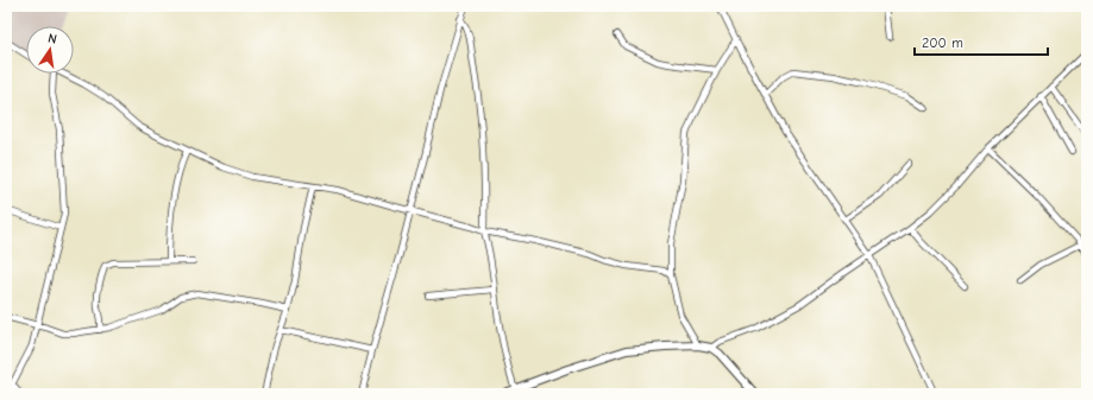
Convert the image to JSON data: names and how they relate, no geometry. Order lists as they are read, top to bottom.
{
  "scale_bar": "200 m",
  "north": "top"
}
